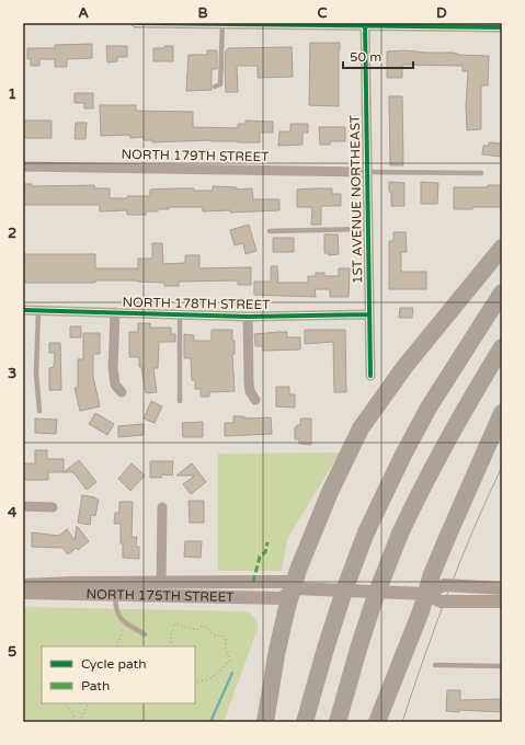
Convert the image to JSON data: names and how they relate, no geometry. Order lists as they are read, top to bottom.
{
  "streets": {
    "main road": ["NORTH 175TH STREET"],
    "street": ["NORTH 179TH STREET", "1ST AVENUE NORTHEAST", "NORTH 178TH STREET"]
  },
  "crossings": [
    ["NORTH 179TH STREET", "1ST AVENUE NORTHEAST"],
    ["1ST AVENUE NORTHEAST", "NORTH 178TH STREET"]
  ],
  "legend": ["Cycle path", "Path"],
  "scale_bar": "50 m",
  "grid": {
    "columns": [
      "A",
      "B",
      "C",
      "D"
    ],
    "rows": [
      "1",
      "2",
      "3",
      "4",
      "5"
    ]
  }
}
